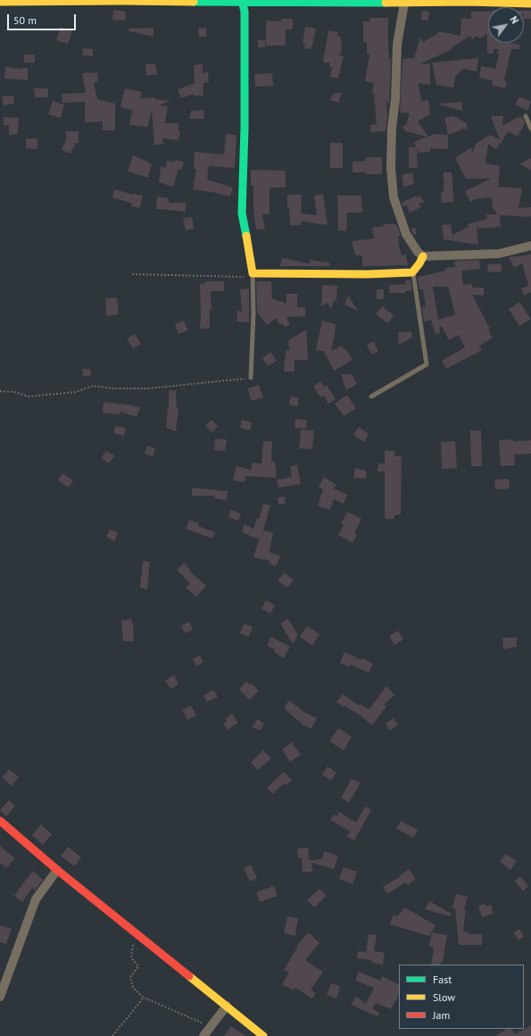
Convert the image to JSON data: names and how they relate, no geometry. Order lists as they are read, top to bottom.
{
  "legend": ["Fast", "Slow", "Jam"],
  "scale_bar": "50 m",
  "north": "top right"
}
